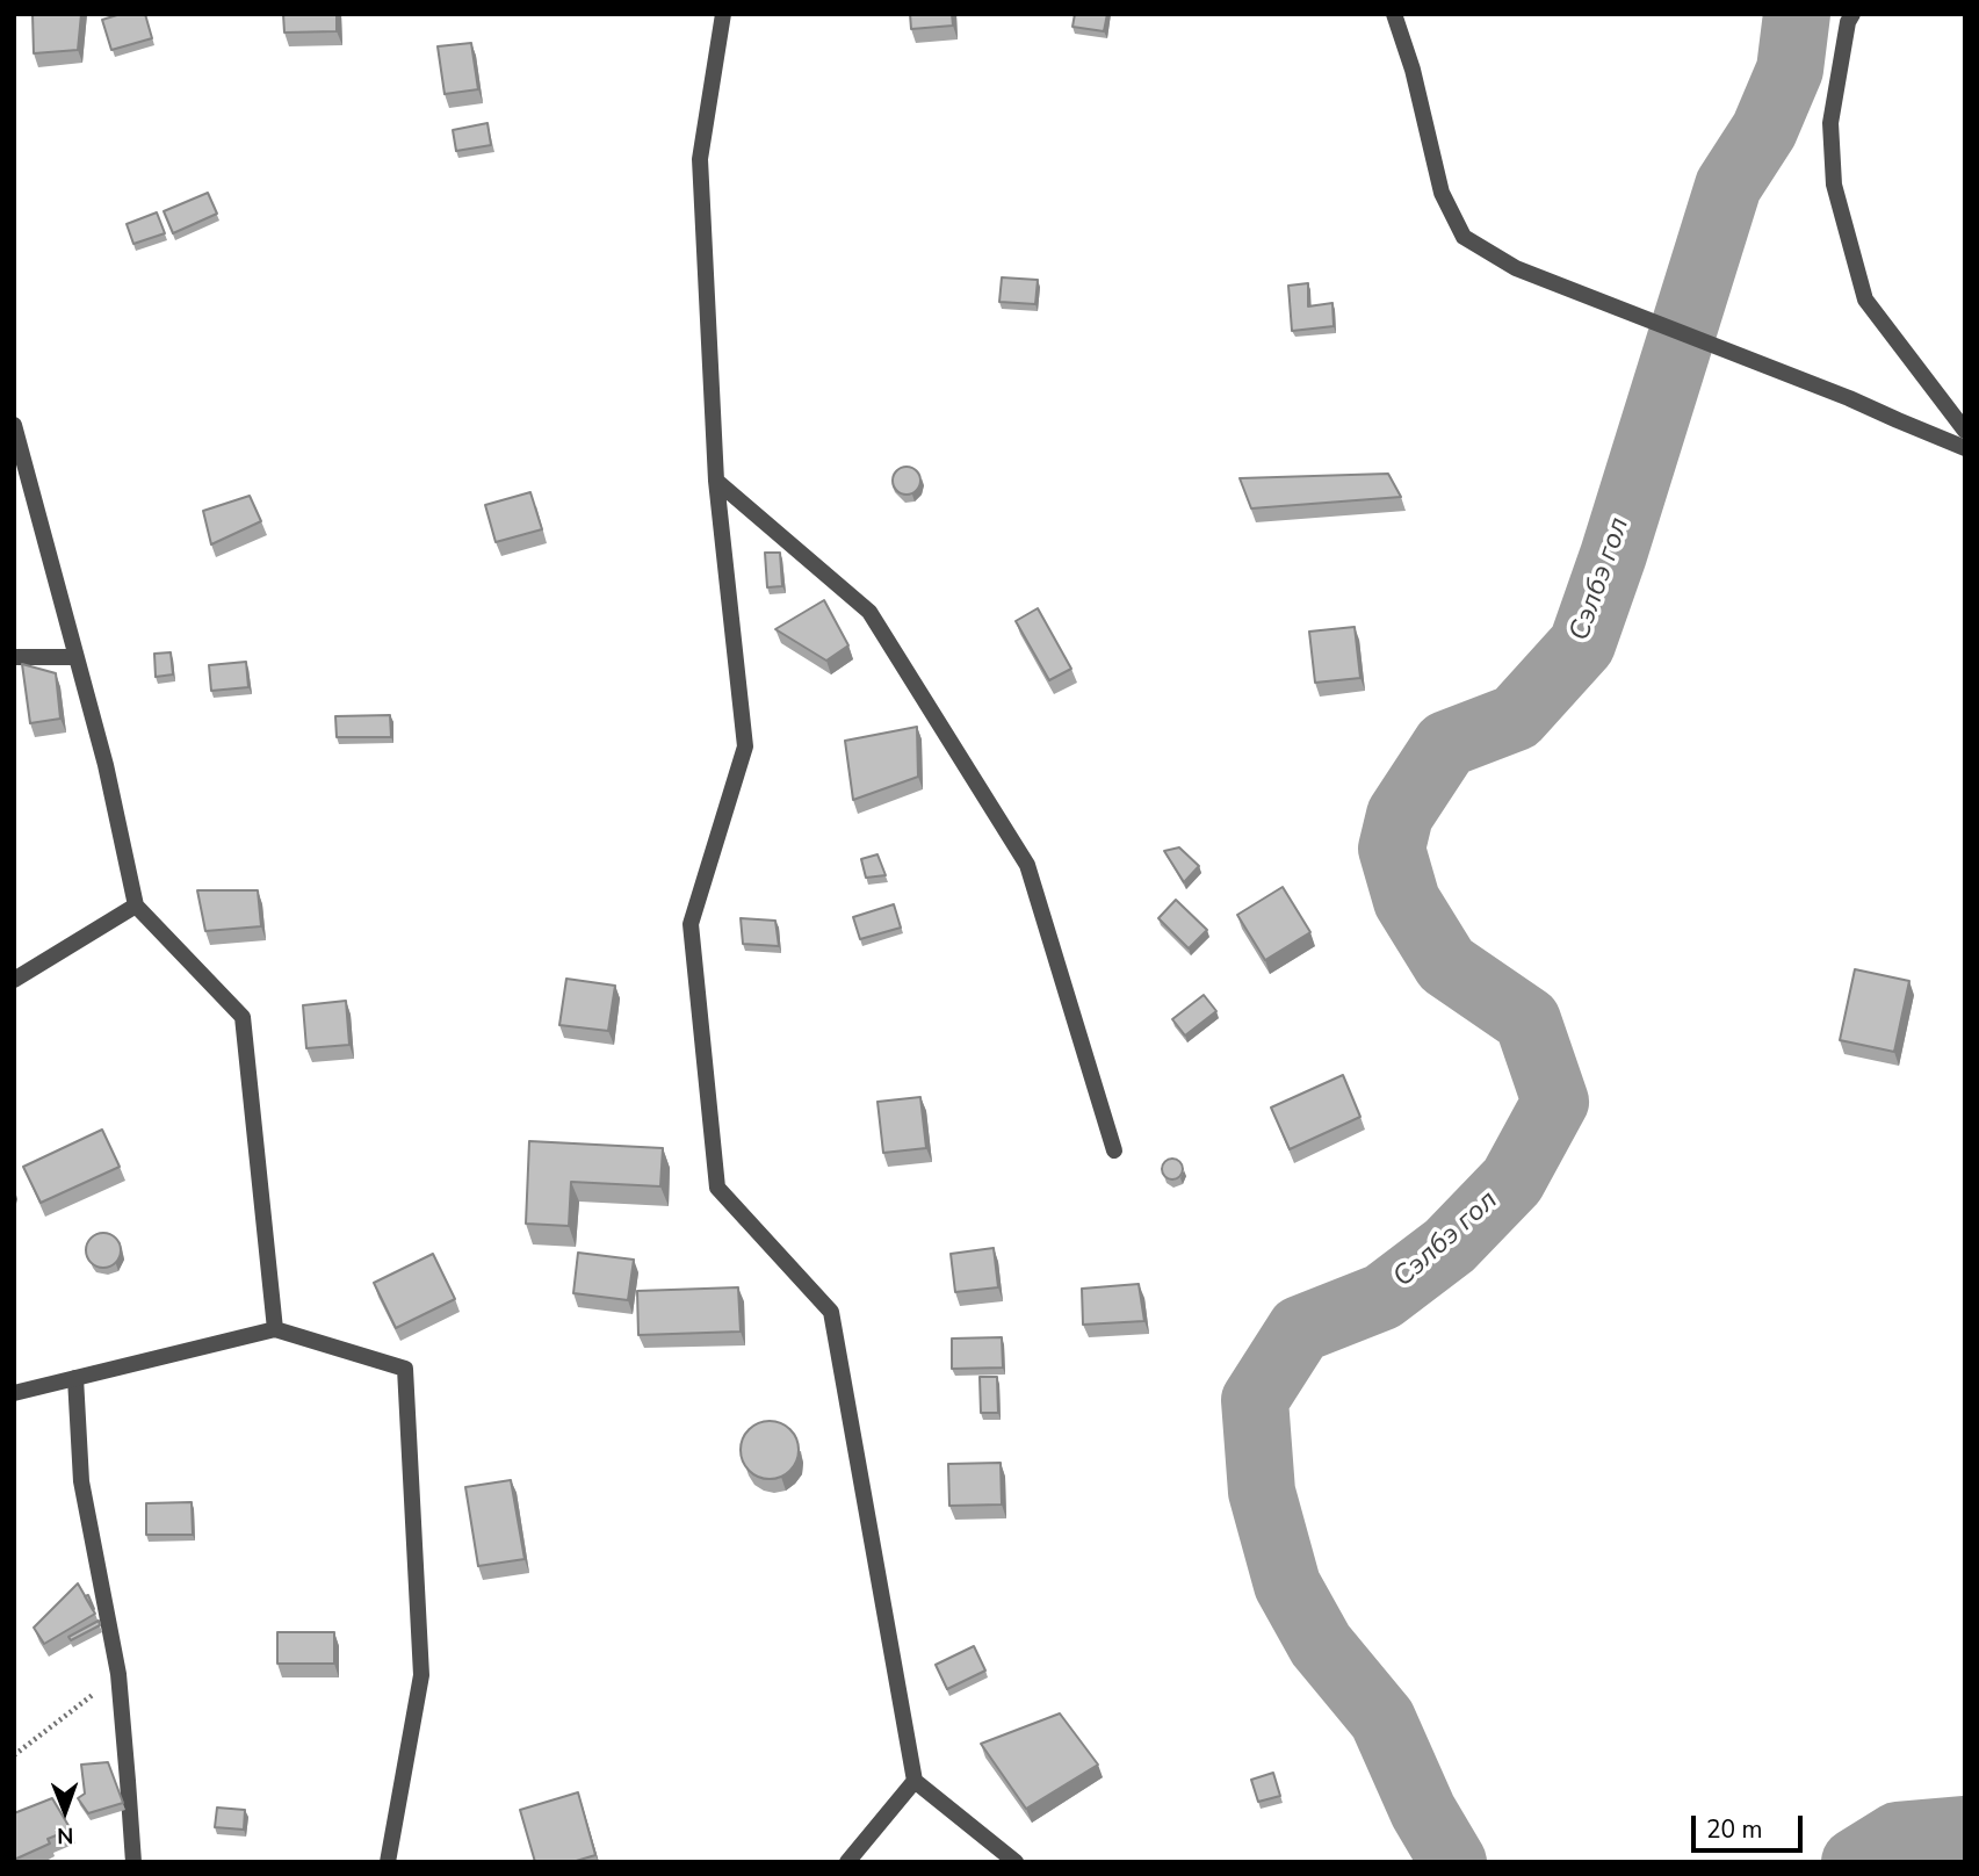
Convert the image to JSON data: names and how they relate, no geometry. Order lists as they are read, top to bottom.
{
  "water": ["Сэлбэ гол"],
  "scale_bar": "20 m",
  "north": "bottom"
}
